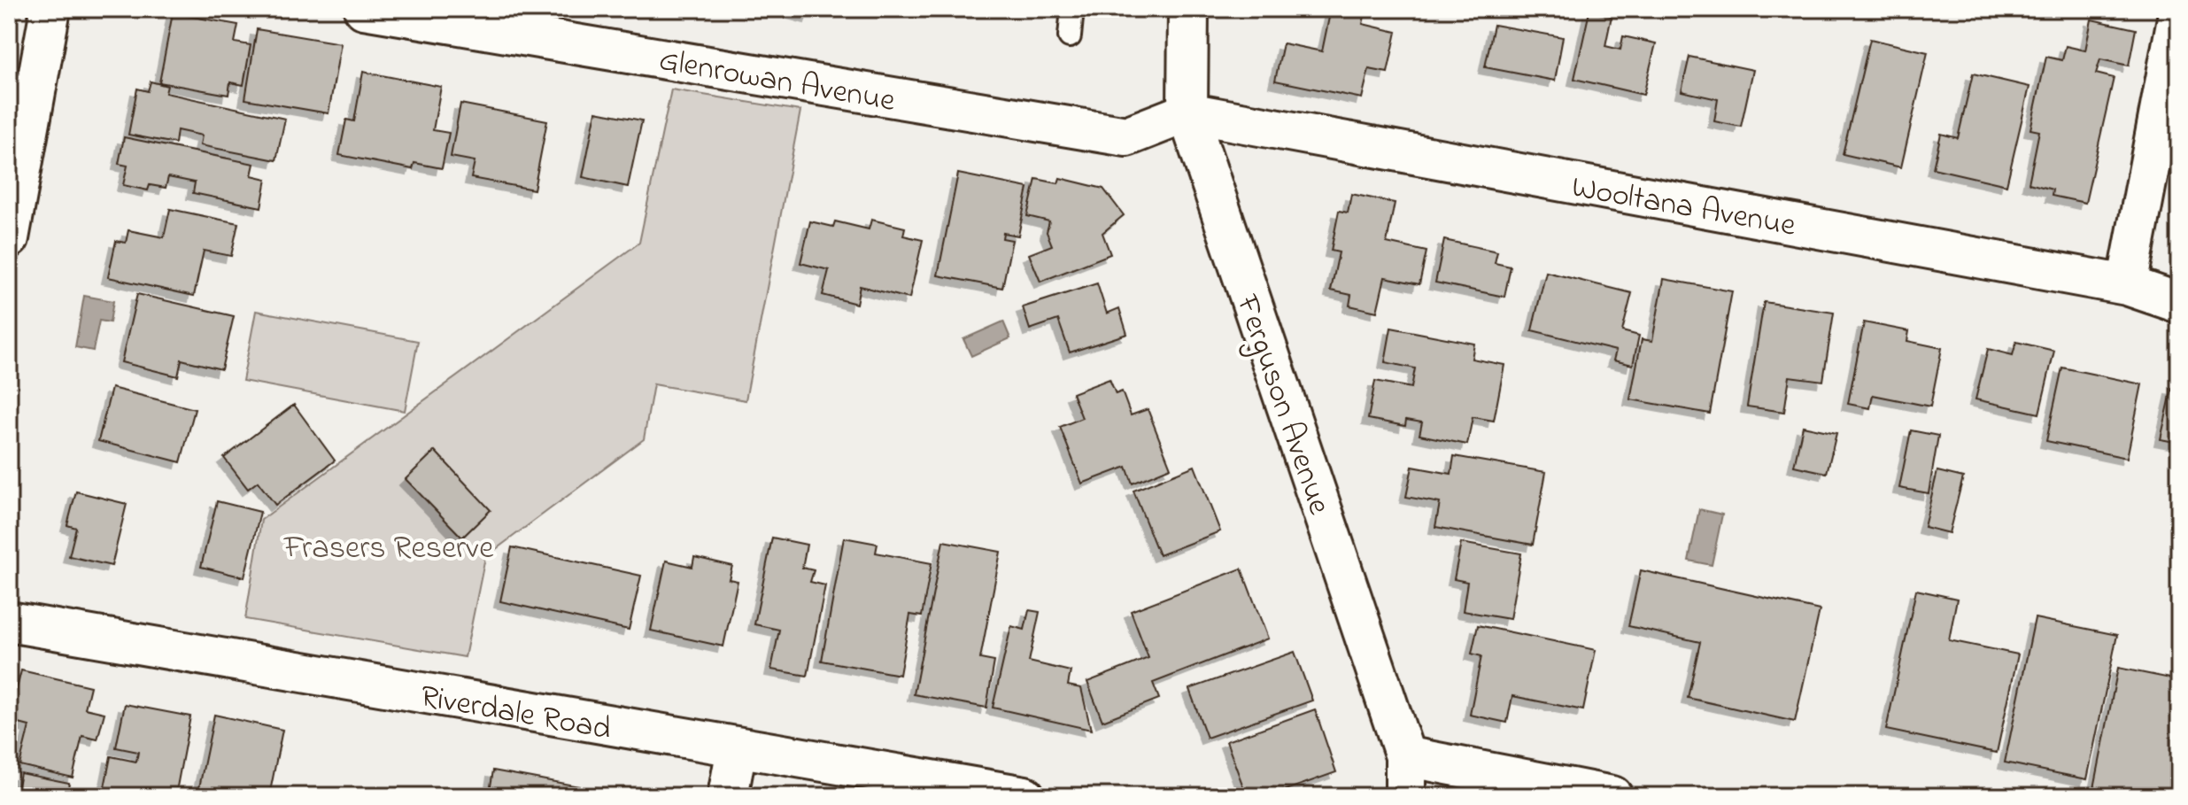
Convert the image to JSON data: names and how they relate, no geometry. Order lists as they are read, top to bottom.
{
  "streets": {
    "street": [
      "Glenrowan Avenue",
      "Wooltana Avenue",
      "Ferguson Avenue",
      "Riverdale Road"
    ]
  },
  "crossings": [
    ["Glenrowan Avenue", "Wooltana Avenue"],
    ["Glenrowan Avenue", "Ferguson Avenue"],
    ["Wooltana Avenue", "Ferguson Avenue"]
  ],
  "parks": ["Frasers Reserve"]
}
